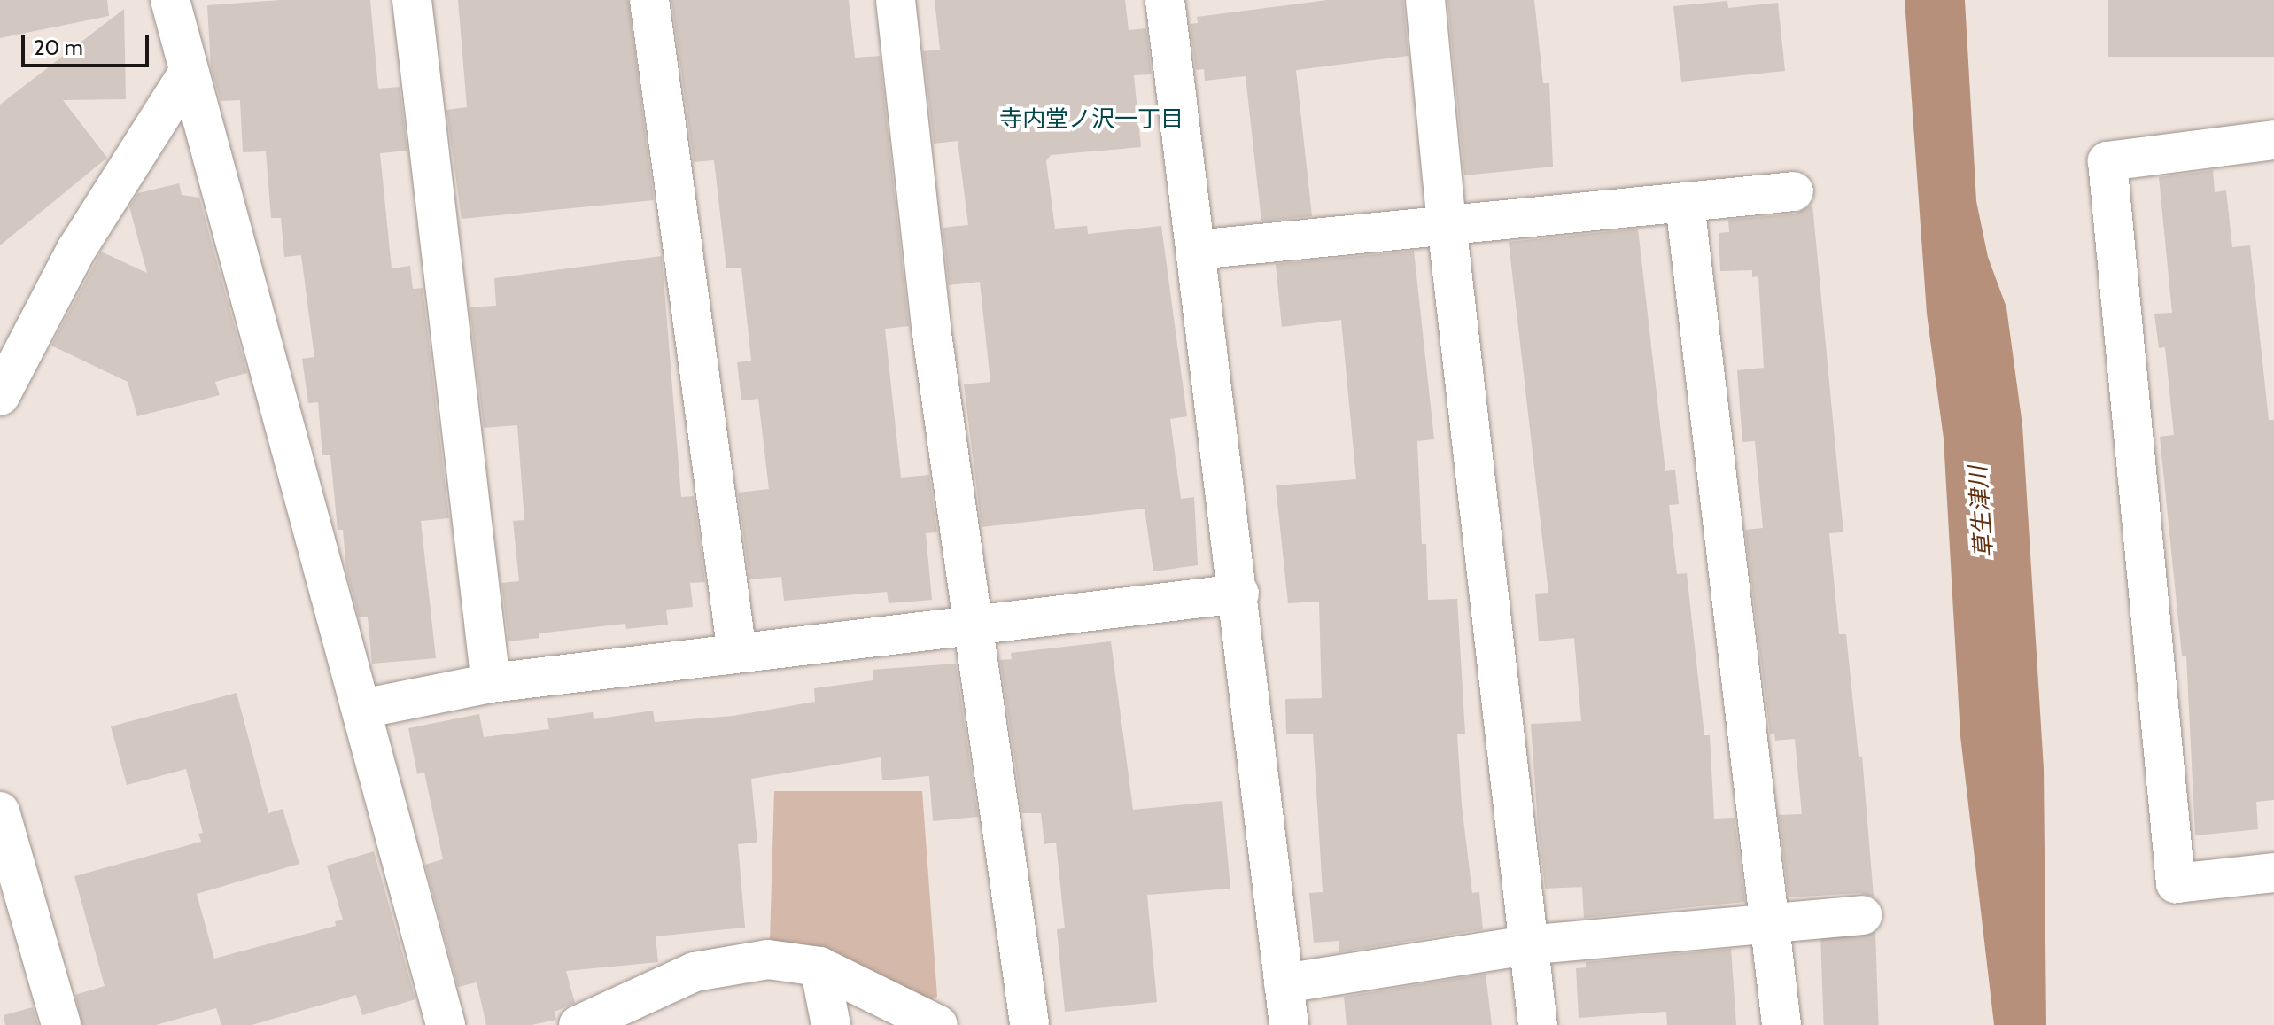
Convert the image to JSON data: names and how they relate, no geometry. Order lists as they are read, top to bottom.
{
  "districts": ["寺内堂ノ沢一丁目"],
  "water": ["草生津川"],
  "scale_bar": "20 m"
}
